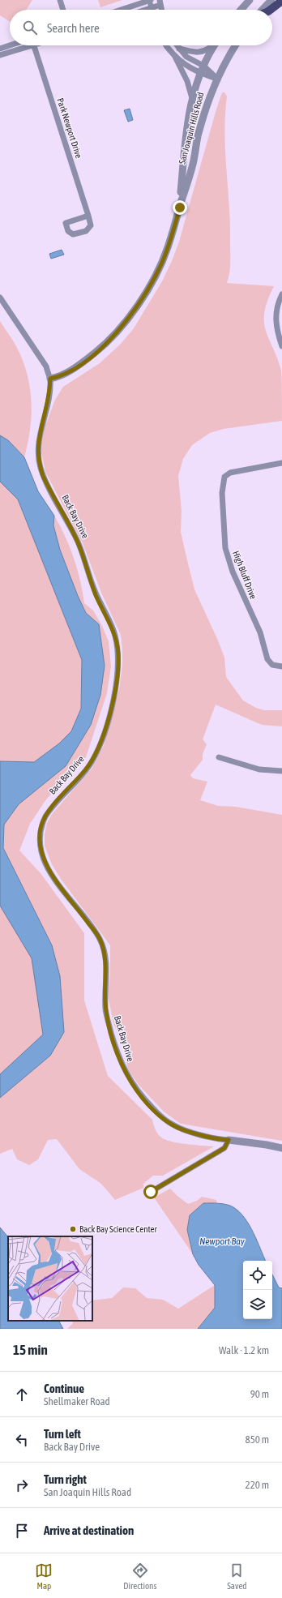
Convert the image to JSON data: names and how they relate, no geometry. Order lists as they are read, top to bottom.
{
  "streets": {
    "street": [
      "Park Newport Drive",
      "San Joaquin Hills Road",
      "Back Bay Drive",
      "High Bluff Drive"
    ]
  },
  "crossings": [
    ["San Joaquin Hills Road", "Back Bay Drive"]
  ],
  "water": ["Newport Bay"],
  "places": ["Back Bay Science Center"],
  "page": {
    "search": "Search here",
    "heading": ["15 min", "Walk · 1.2 km"],
    "list": [
      ["Continue", "Shellmaker Road", "90 m"],
      ["Turn left", "Back Bay Drive", "850 m"],
      ["Turn right", "San Joaquin Hills Road", "220 m"],
      "Arrive at destination"
    ],
    "nav": ["Map", "Directions", "Saved"]
  }
}
